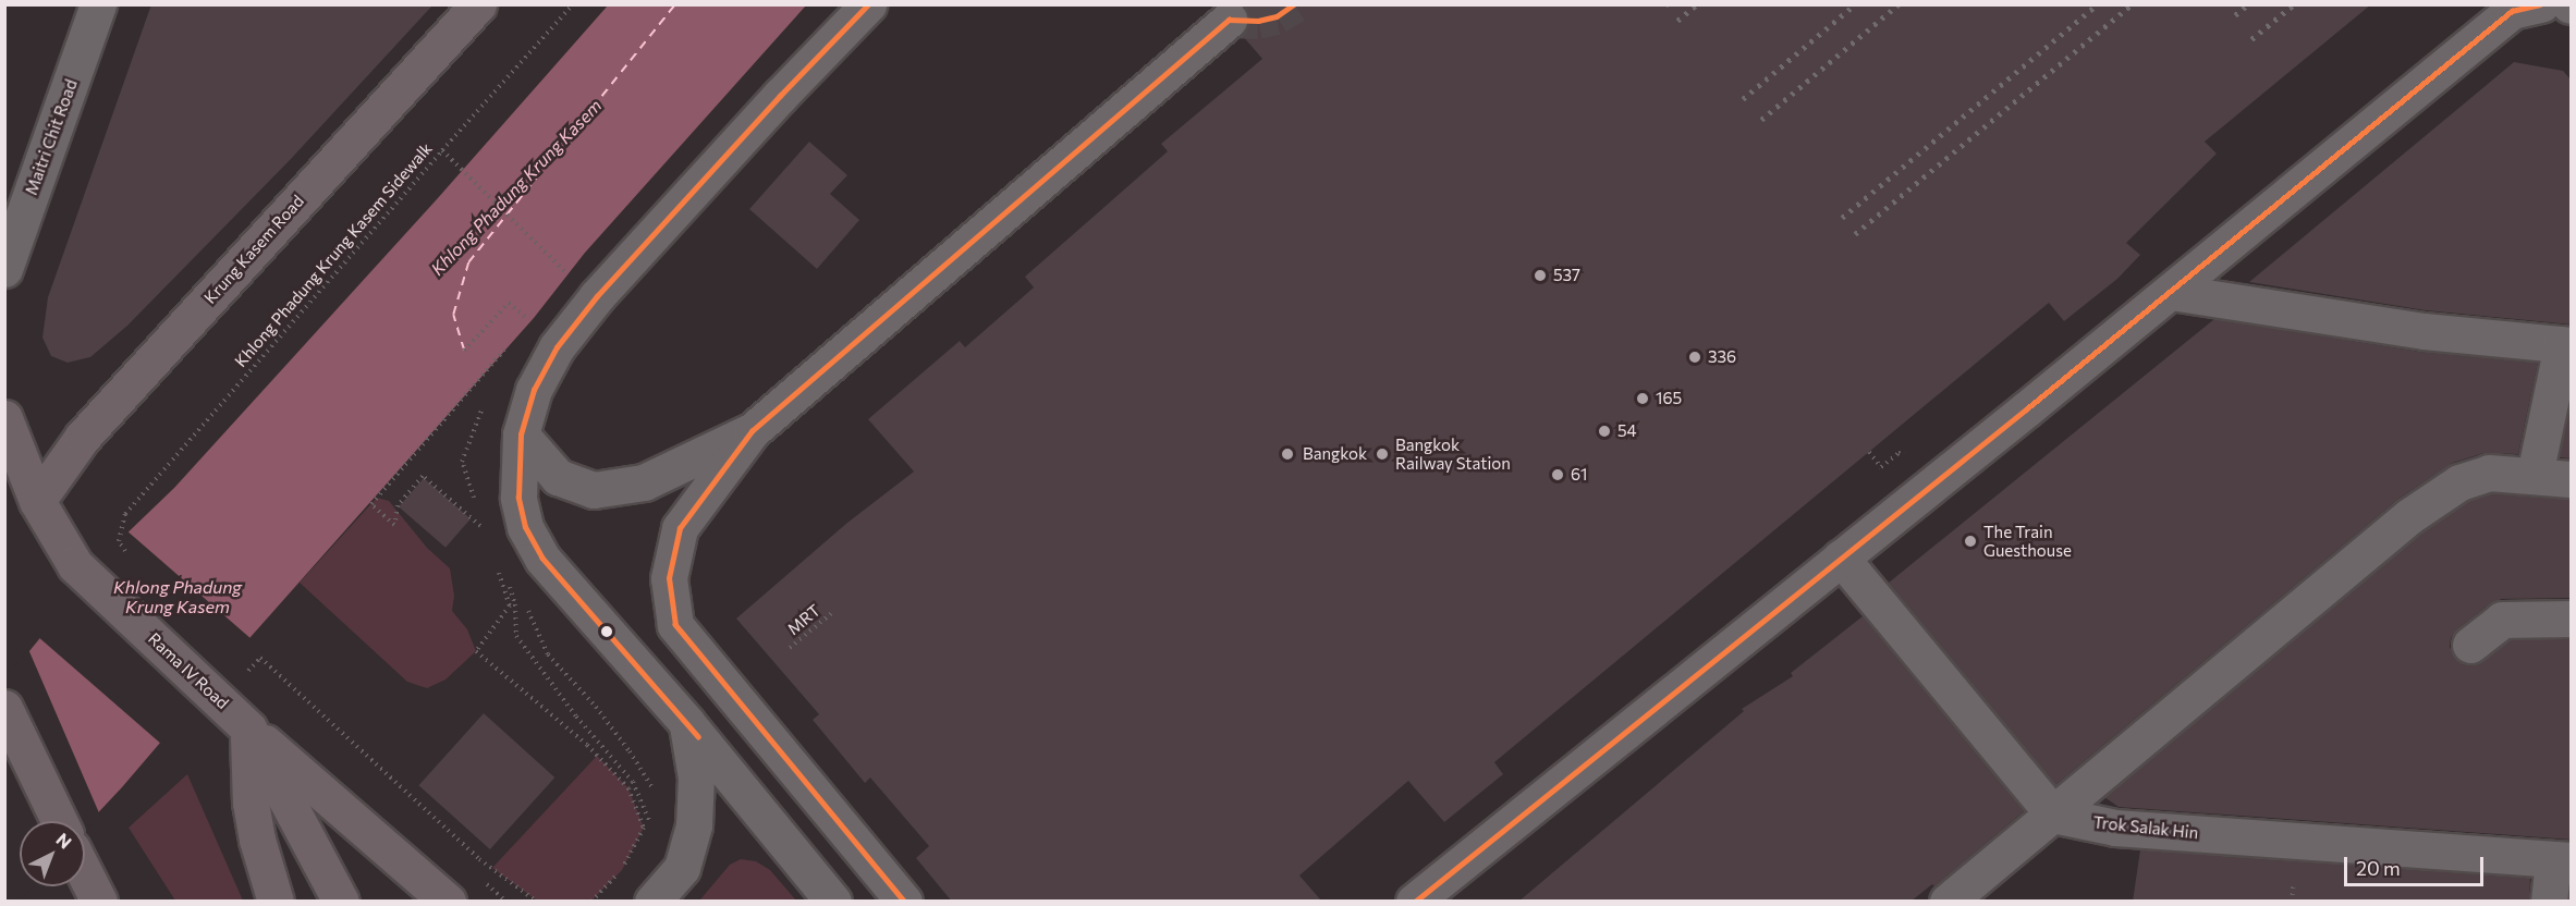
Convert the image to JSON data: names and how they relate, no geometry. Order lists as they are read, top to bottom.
{
  "streets": {
    "main road": ["Krung Kasem Road", "Rama IV Road"],
    "street": ["Maitri Chit Road", "Trok Salak Hin"],
    "path": ["Khlong Phadung Krung Kasem Sidewalk", "MRT"]
  },
  "crossings": [
    ["Krung Kasem Road", "Rama IV Road"]
  ],
  "water": ["Khlong Phadung Krung Kasem"],
  "places": [
    "537",
    "336",
    "165",
    "54",
    "Bangkok",
    "Bangkok Railway Station",
    "61",
    "The Train Guesthouse"
  ],
  "scale_bar": "20 m",
  "north": "top right"
}
